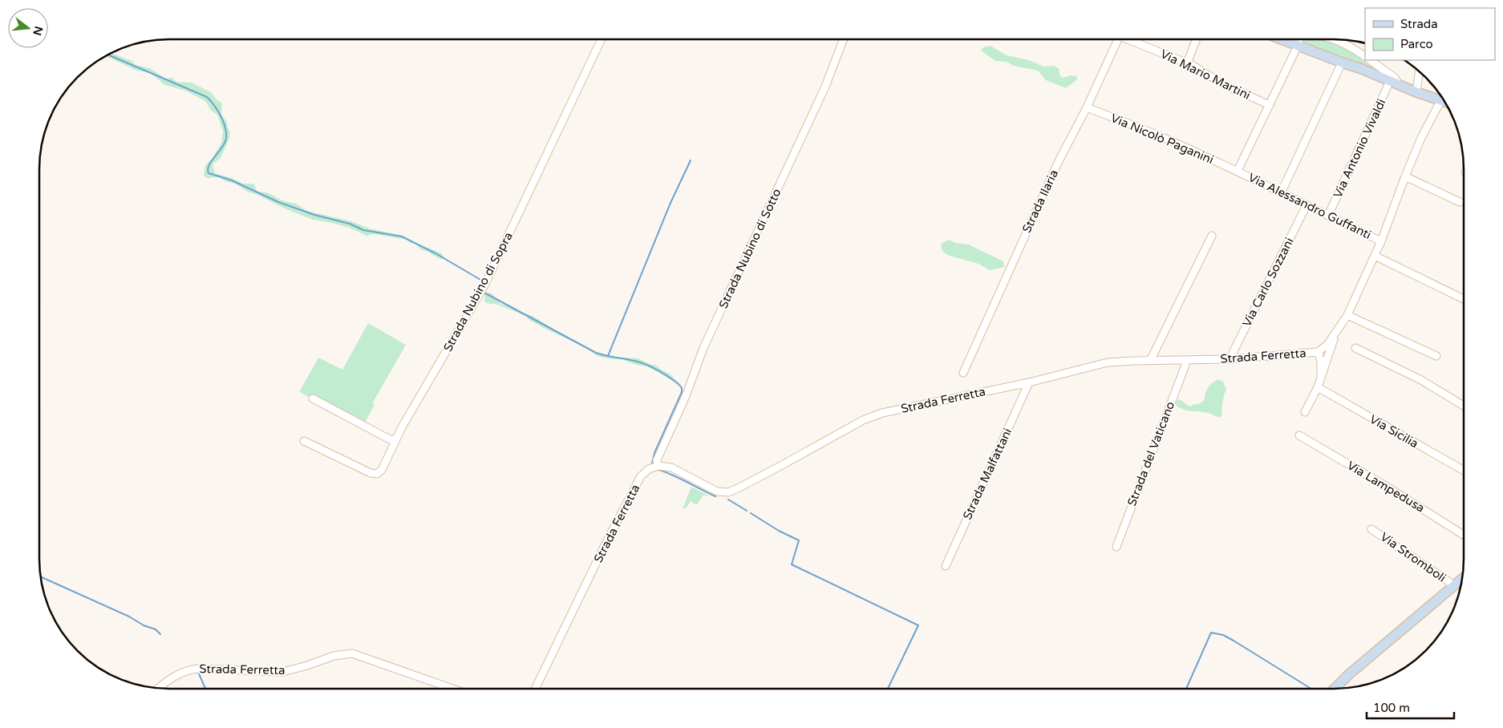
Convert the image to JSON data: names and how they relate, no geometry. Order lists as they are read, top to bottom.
{
  "streets": {
    "street": [
      "Via Mario Martini",
      "Via Nicolò Paganini",
      "Via Antonio Vivaldi",
      "Strada Ilaria",
      "Via Alessandro Guffanti",
      "Strada Nubino di Sotto",
      "Via Carlo Sozzani",
      "Strada Nubino di Sopra",
      "Strada Ferretta",
      "Via Sicilia",
      "Strada del Vaticano",
      "Strada Malfattani",
      "Via Lampedusa",
      "Via Stromboli"
    ]
  },
  "crossings": [
    ["Via Nicolò Paganini", "Strada Ilaria"],
    ["Via Nicolò Paganini", "Via Alessandro Guffanti"],
    ["Via Antonio Vivaldi", "Via Alessandro Guffanti"],
    ["Via Alessandro Guffanti", "Via Carlo Sozzani"],
    ["Via Alessandro Guffanti", "Strada Ferretta"],
    ["Strada Nubino di Sotto", "Strada Ferretta"],
    ["Via Carlo Sozzani", "Strada Ferretta"],
    ["Strada Ferretta", "Strada del Vaticano"],
    ["Strada Ferretta", "Strada Malfattani"]
  ],
  "legend": ["Strada", "Parco"],
  "scale_bar": "100 m",
  "north": "right"
}
